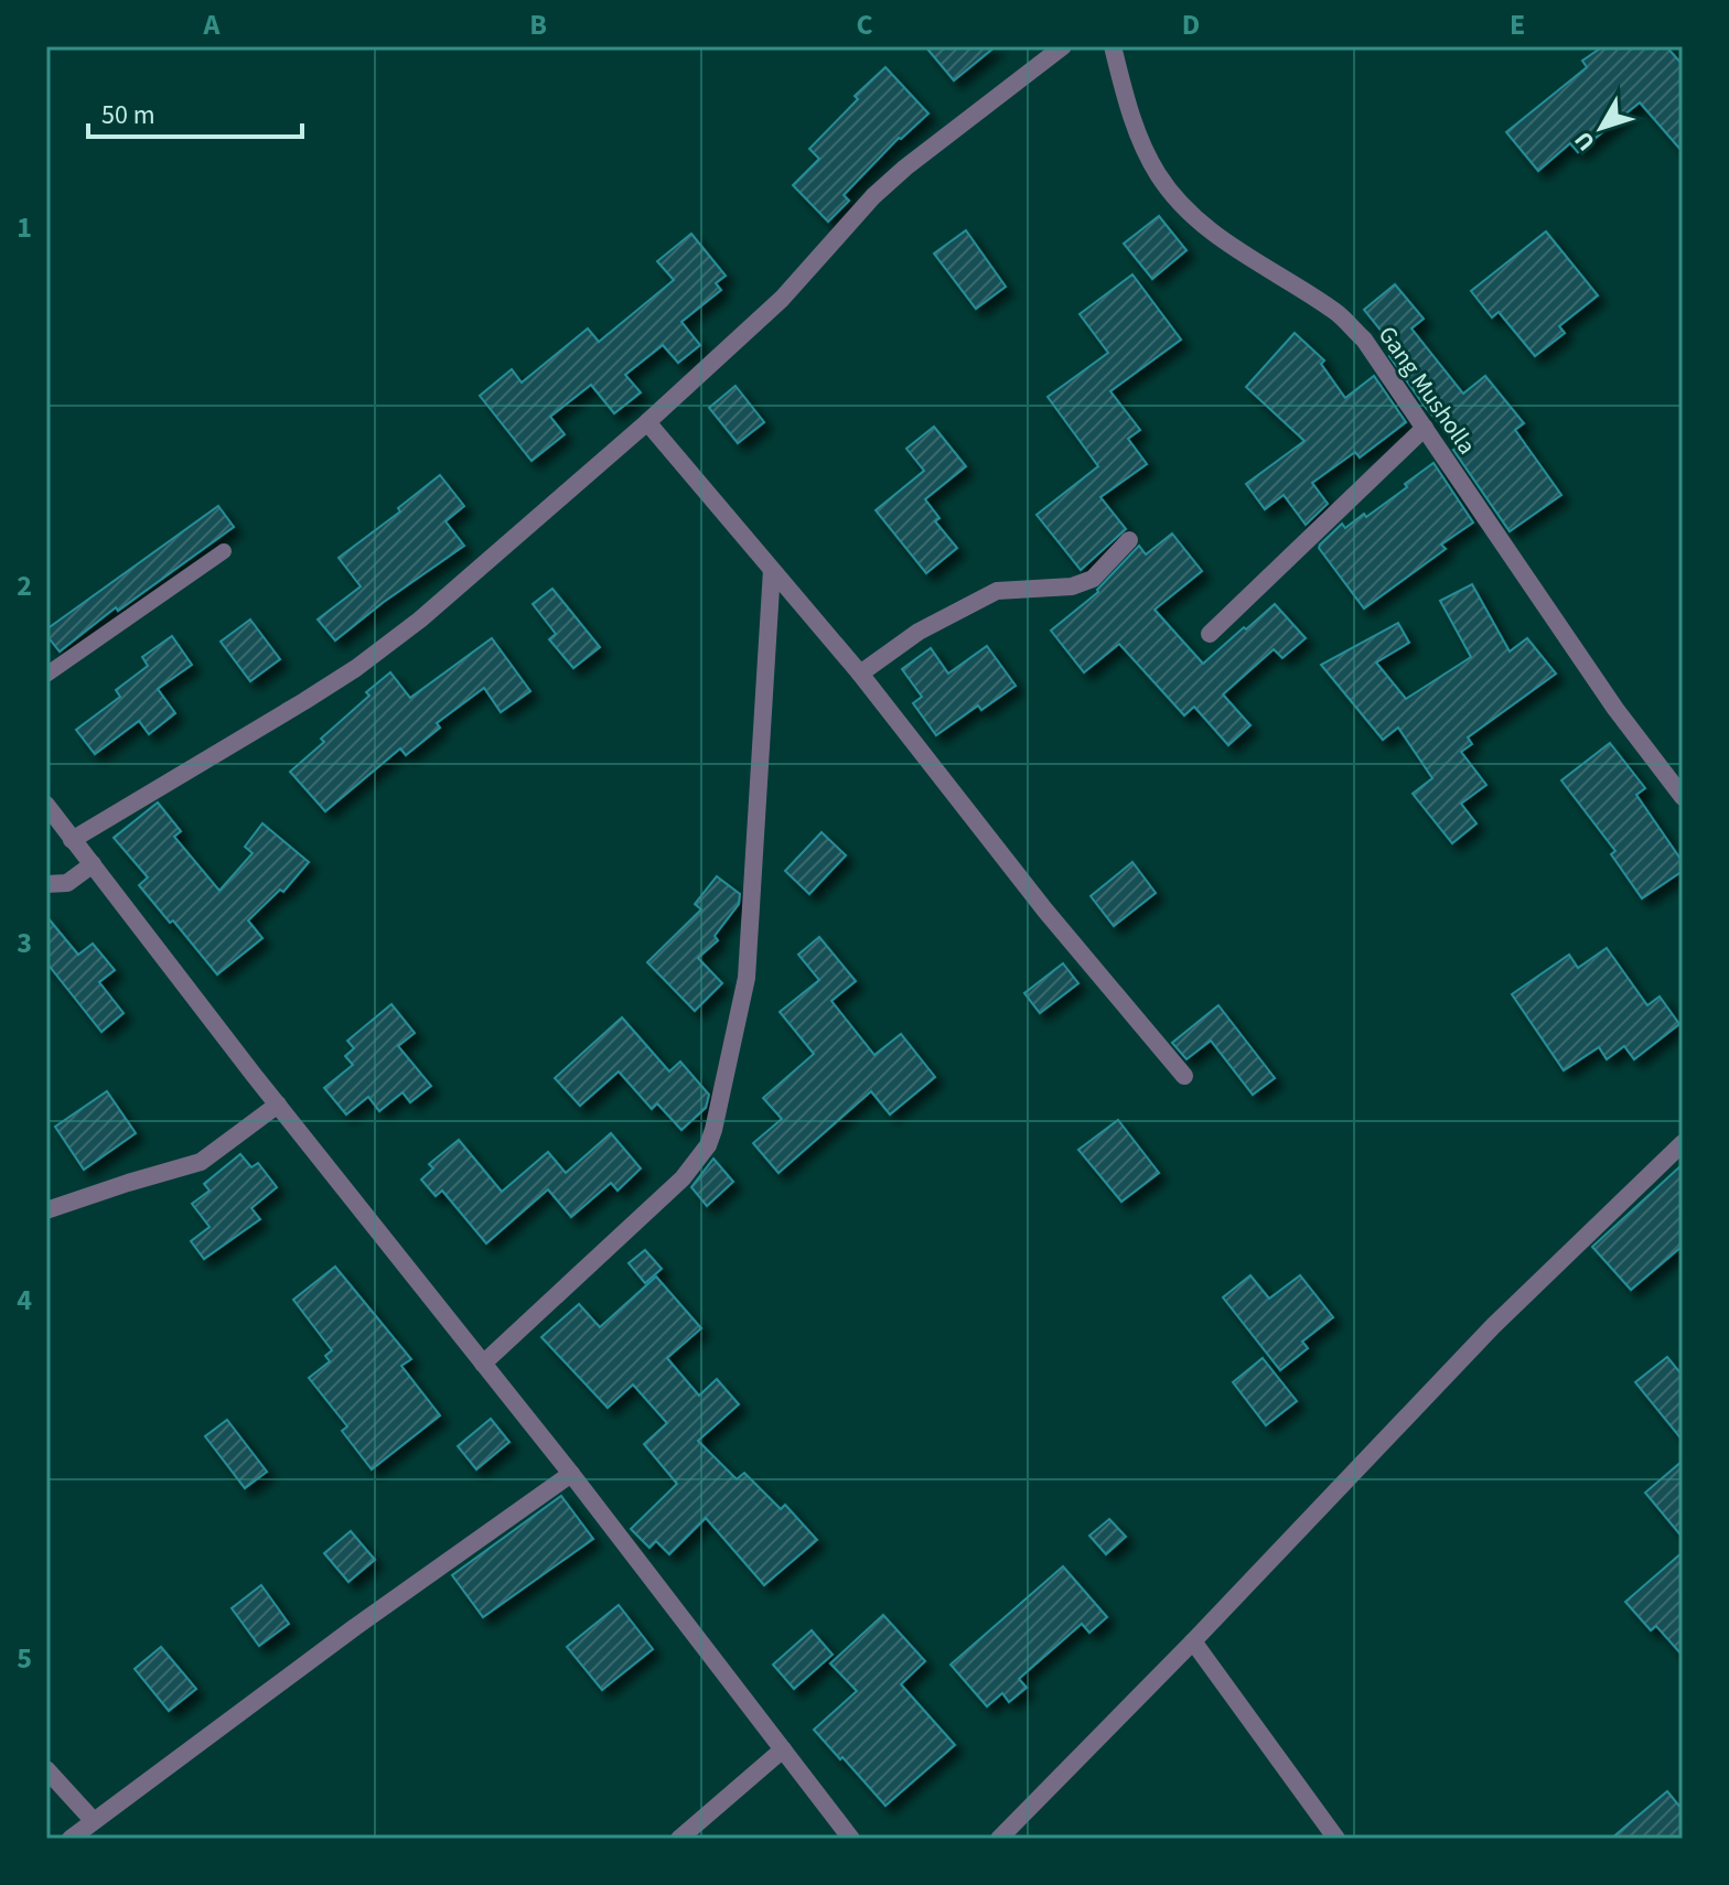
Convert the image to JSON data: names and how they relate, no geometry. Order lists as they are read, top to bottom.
{
  "streets": {
    "street": ["Gang Musholla"]
  },
  "scale_bar": "50 m",
  "north": "bottom left",
  "grid": {
    "columns": [
      "A",
      "B",
      "C",
      "D",
      "E"
    ],
    "rows": [
      "1",
      "2",
      "3",
      "4",
      "5"
    ]
  }
}
